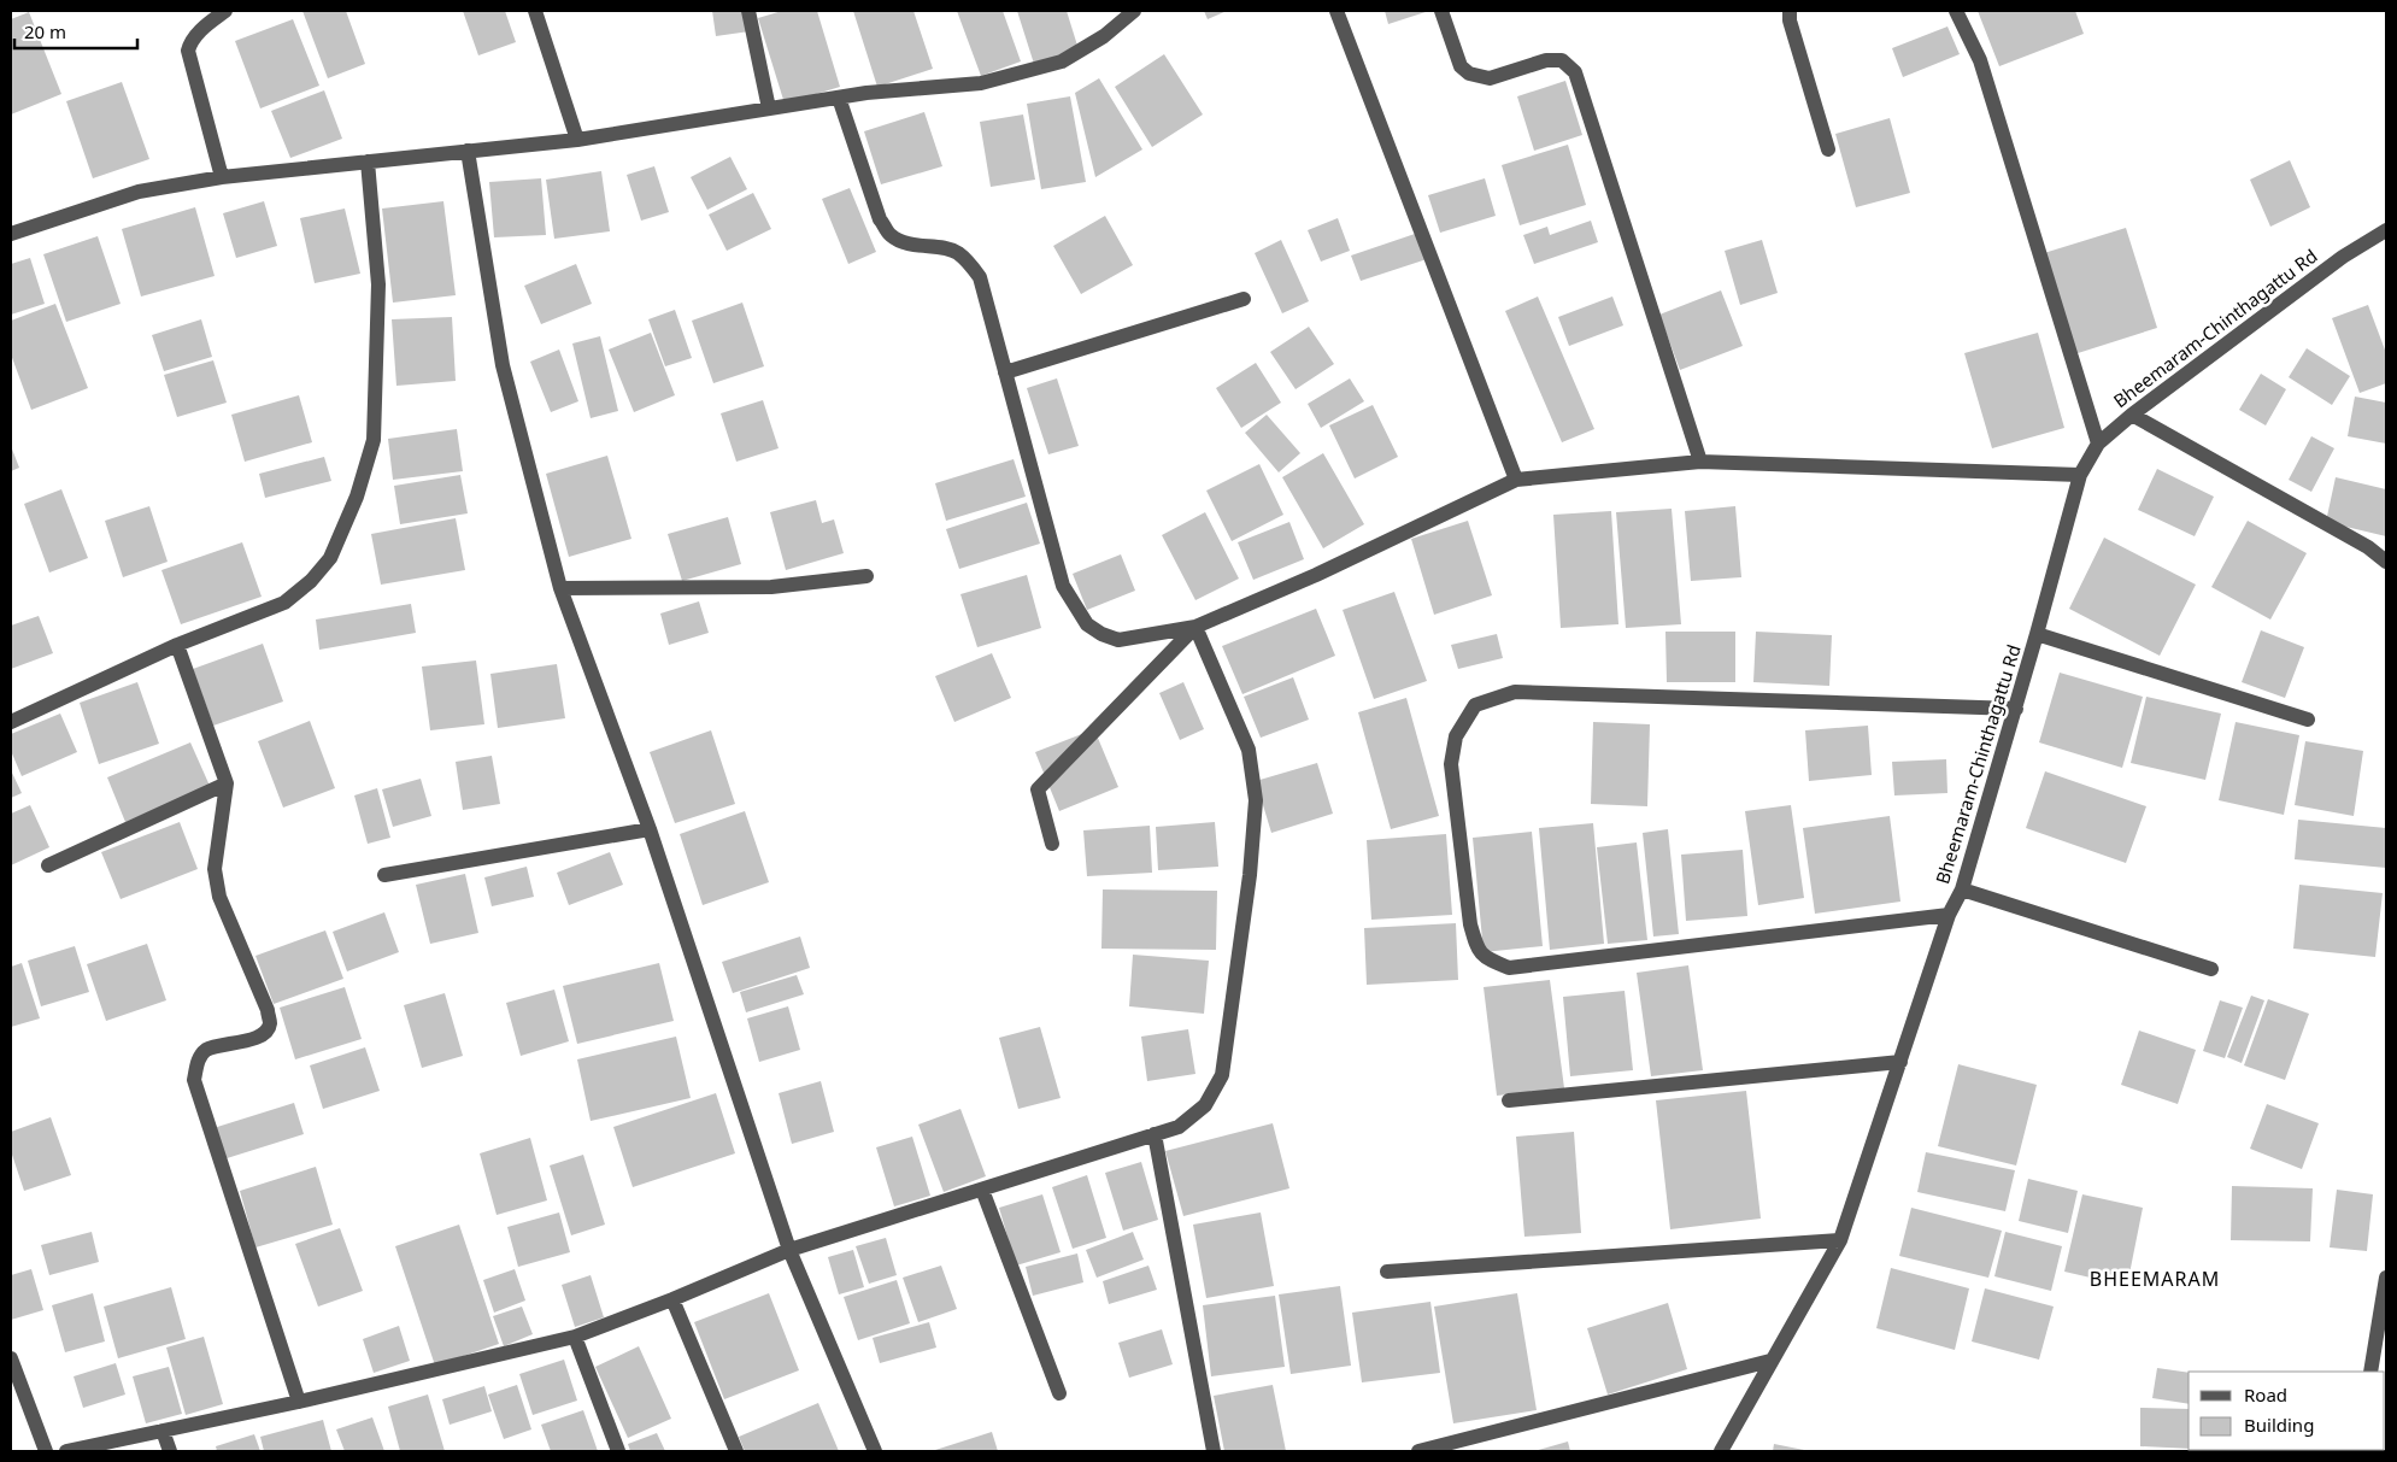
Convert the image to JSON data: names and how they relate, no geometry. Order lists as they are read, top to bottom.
{
  "streets": {
    "street": ["Bheemaram-Chinthagattu Rd"]
  },
  "districts": ["BHEEMARAM"],
  "legend": ["Road", "Building"],
  "scale_bar": "20 m"
}
